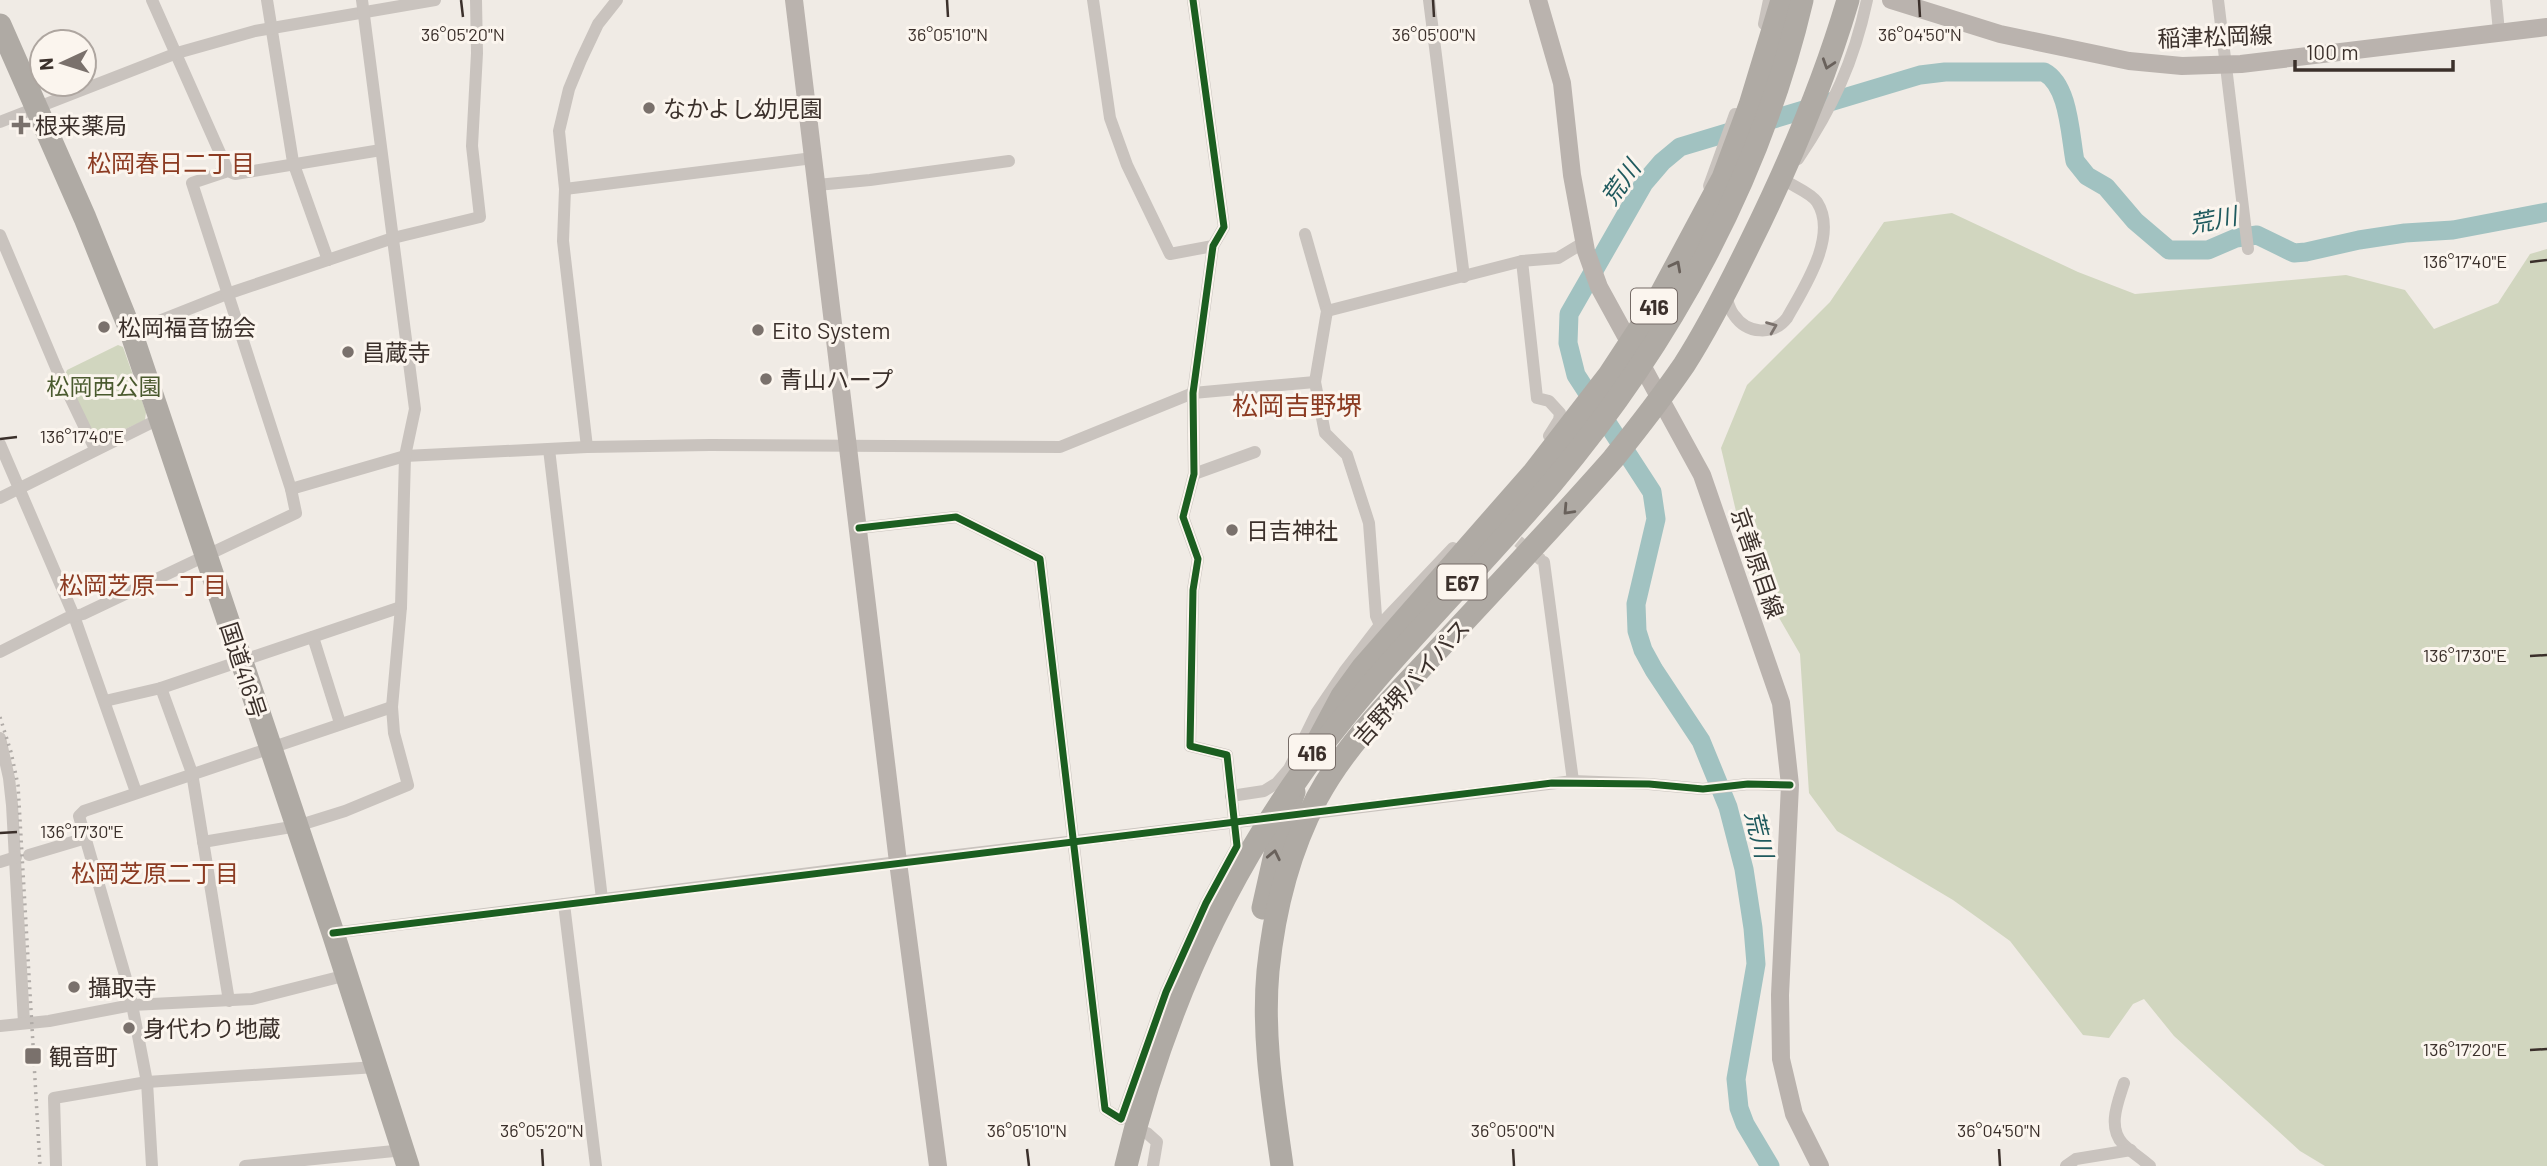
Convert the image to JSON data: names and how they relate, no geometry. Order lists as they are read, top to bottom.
{
  "streets": {
    "highway": [
      "416",
      "E67",
      "国道416号",
      "吉野堺バイパス"
    ],
    "main road": ["稲津松岡線", "京善原目線"]
  },
  "crossings": [
    ["京善原目線", "吉野堺バイパス"]
  ],
  "districts": [
    "松岡春日二丁目",
    "松岡吉野堺",
    "松岡芝原一丁目",
    "松岡芝原二丁目"
  ],
  "water": ["荒川"],
  "parks": ["松岡西公園"],
  "places": {
    "other": [
      "なかよし幼児園",
      "松岡福音協会",
      "Eito System",
      "昌蔵寺",
      "青山ハープ",
      "日吉神社",
      "攝取寺",
      "身代わり地蔵"
    ],
    "health": ["根来薬局"],
    "transit": ["観音町"]
  },
  "scale_bar": "100 m",
  "north": "left",
  "coordinates": [
    "36°05'20\"N",
    "36°05'10\"N",
    "36°05'00\"N",
    "36°04'50\"N",
    "136°17'40\"E",
    "136°17'30\"E",
    "136°17'20\"E"
  ]
}
